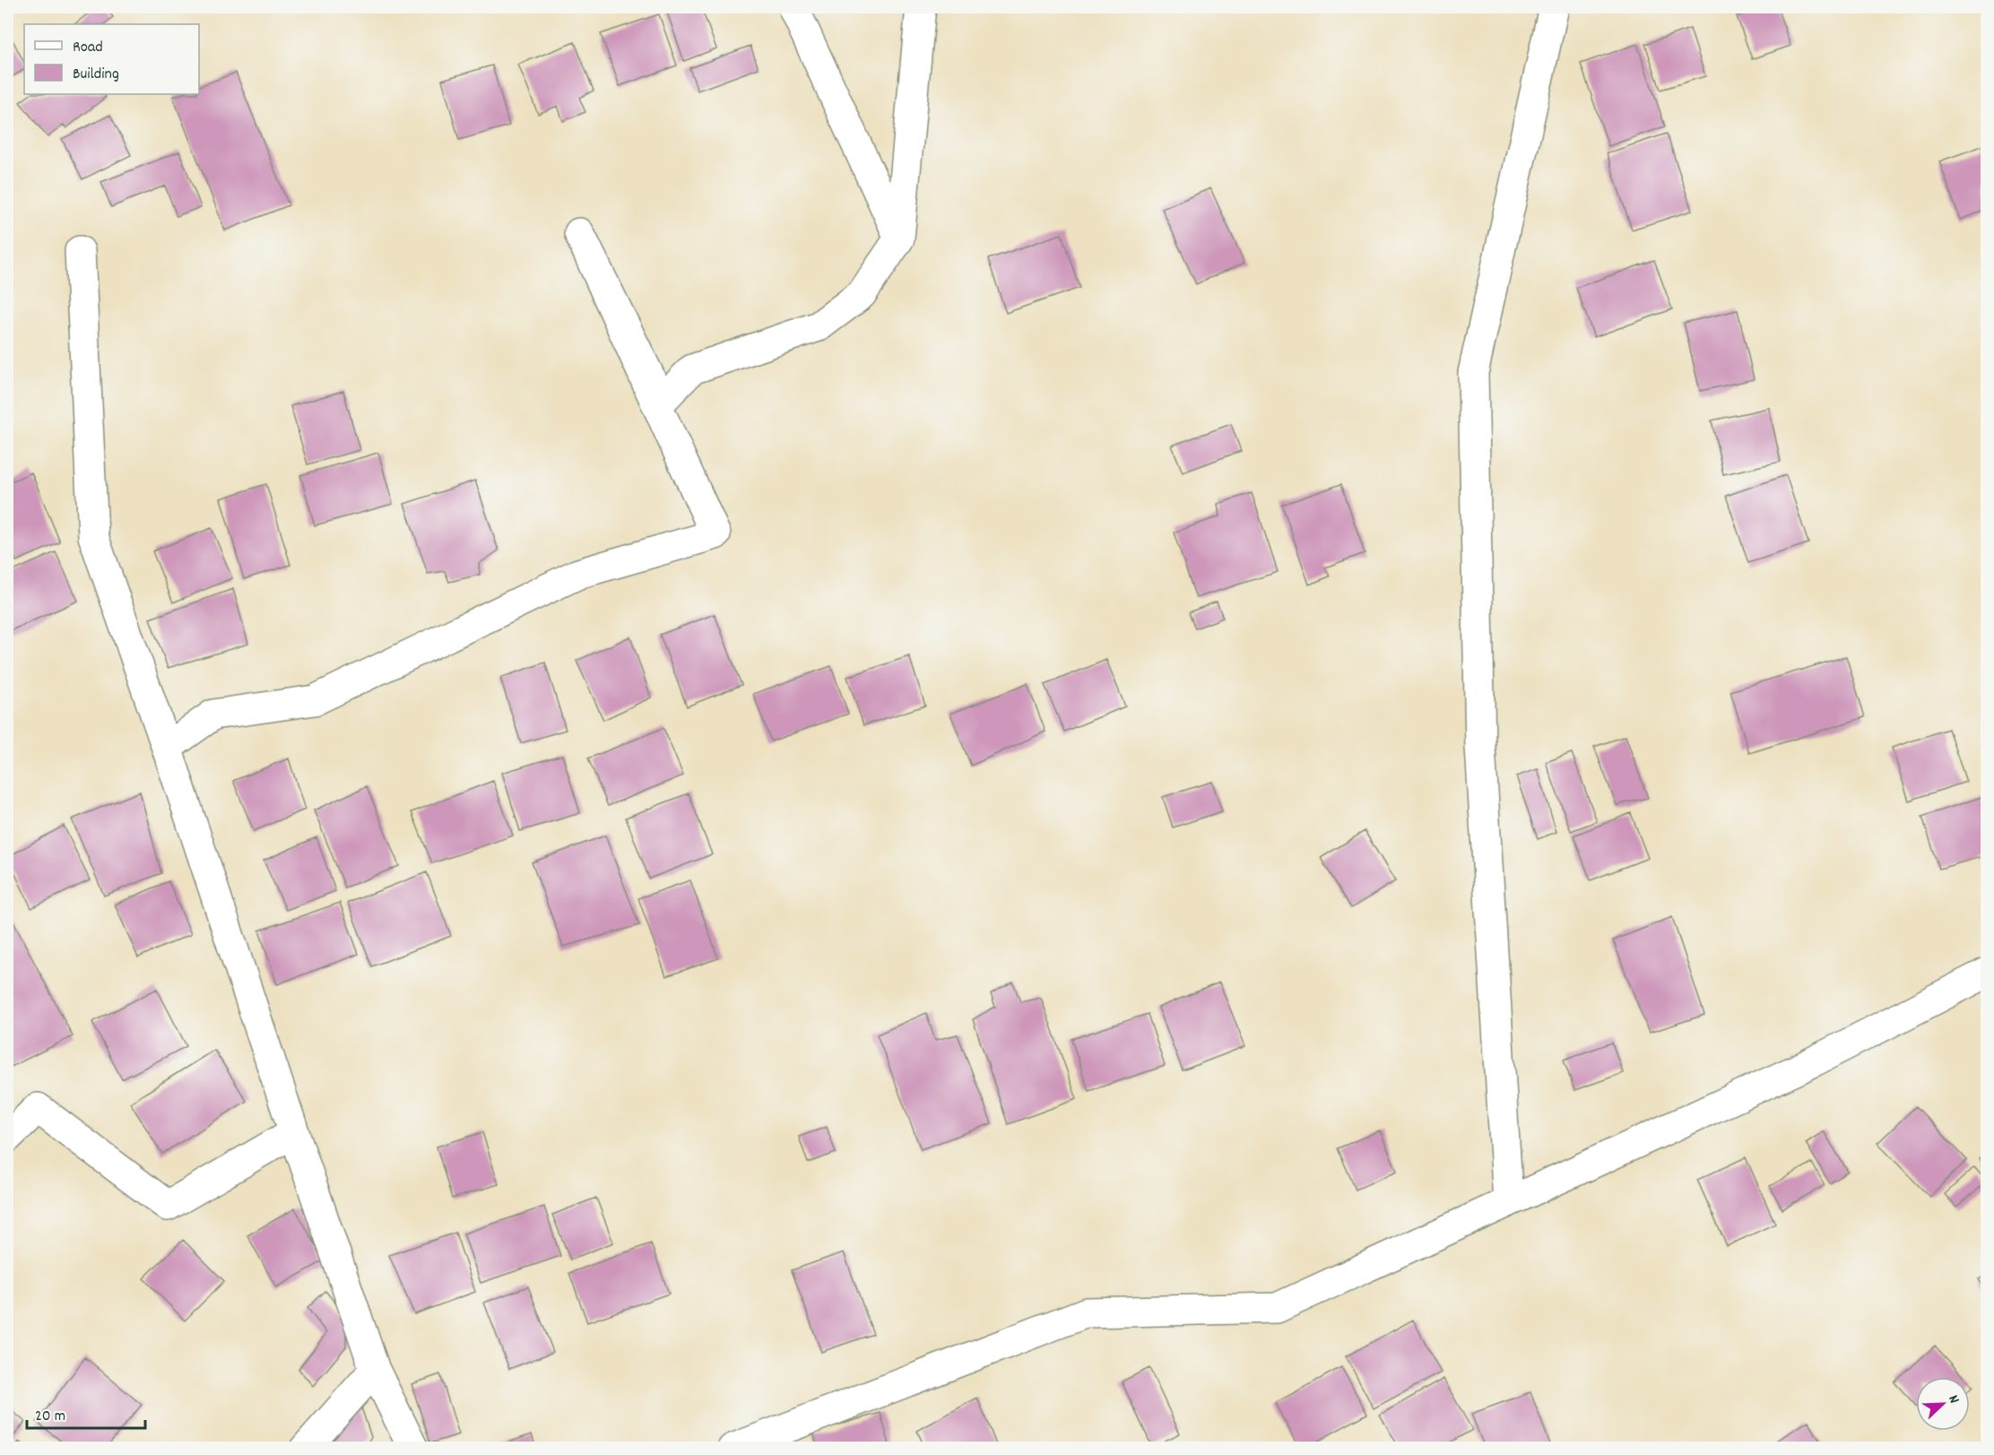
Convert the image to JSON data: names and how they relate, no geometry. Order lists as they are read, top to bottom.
{
  "legend": ["Road", "Building"],
  "scale_bar": "20 m",
  "north": "top right"
}
